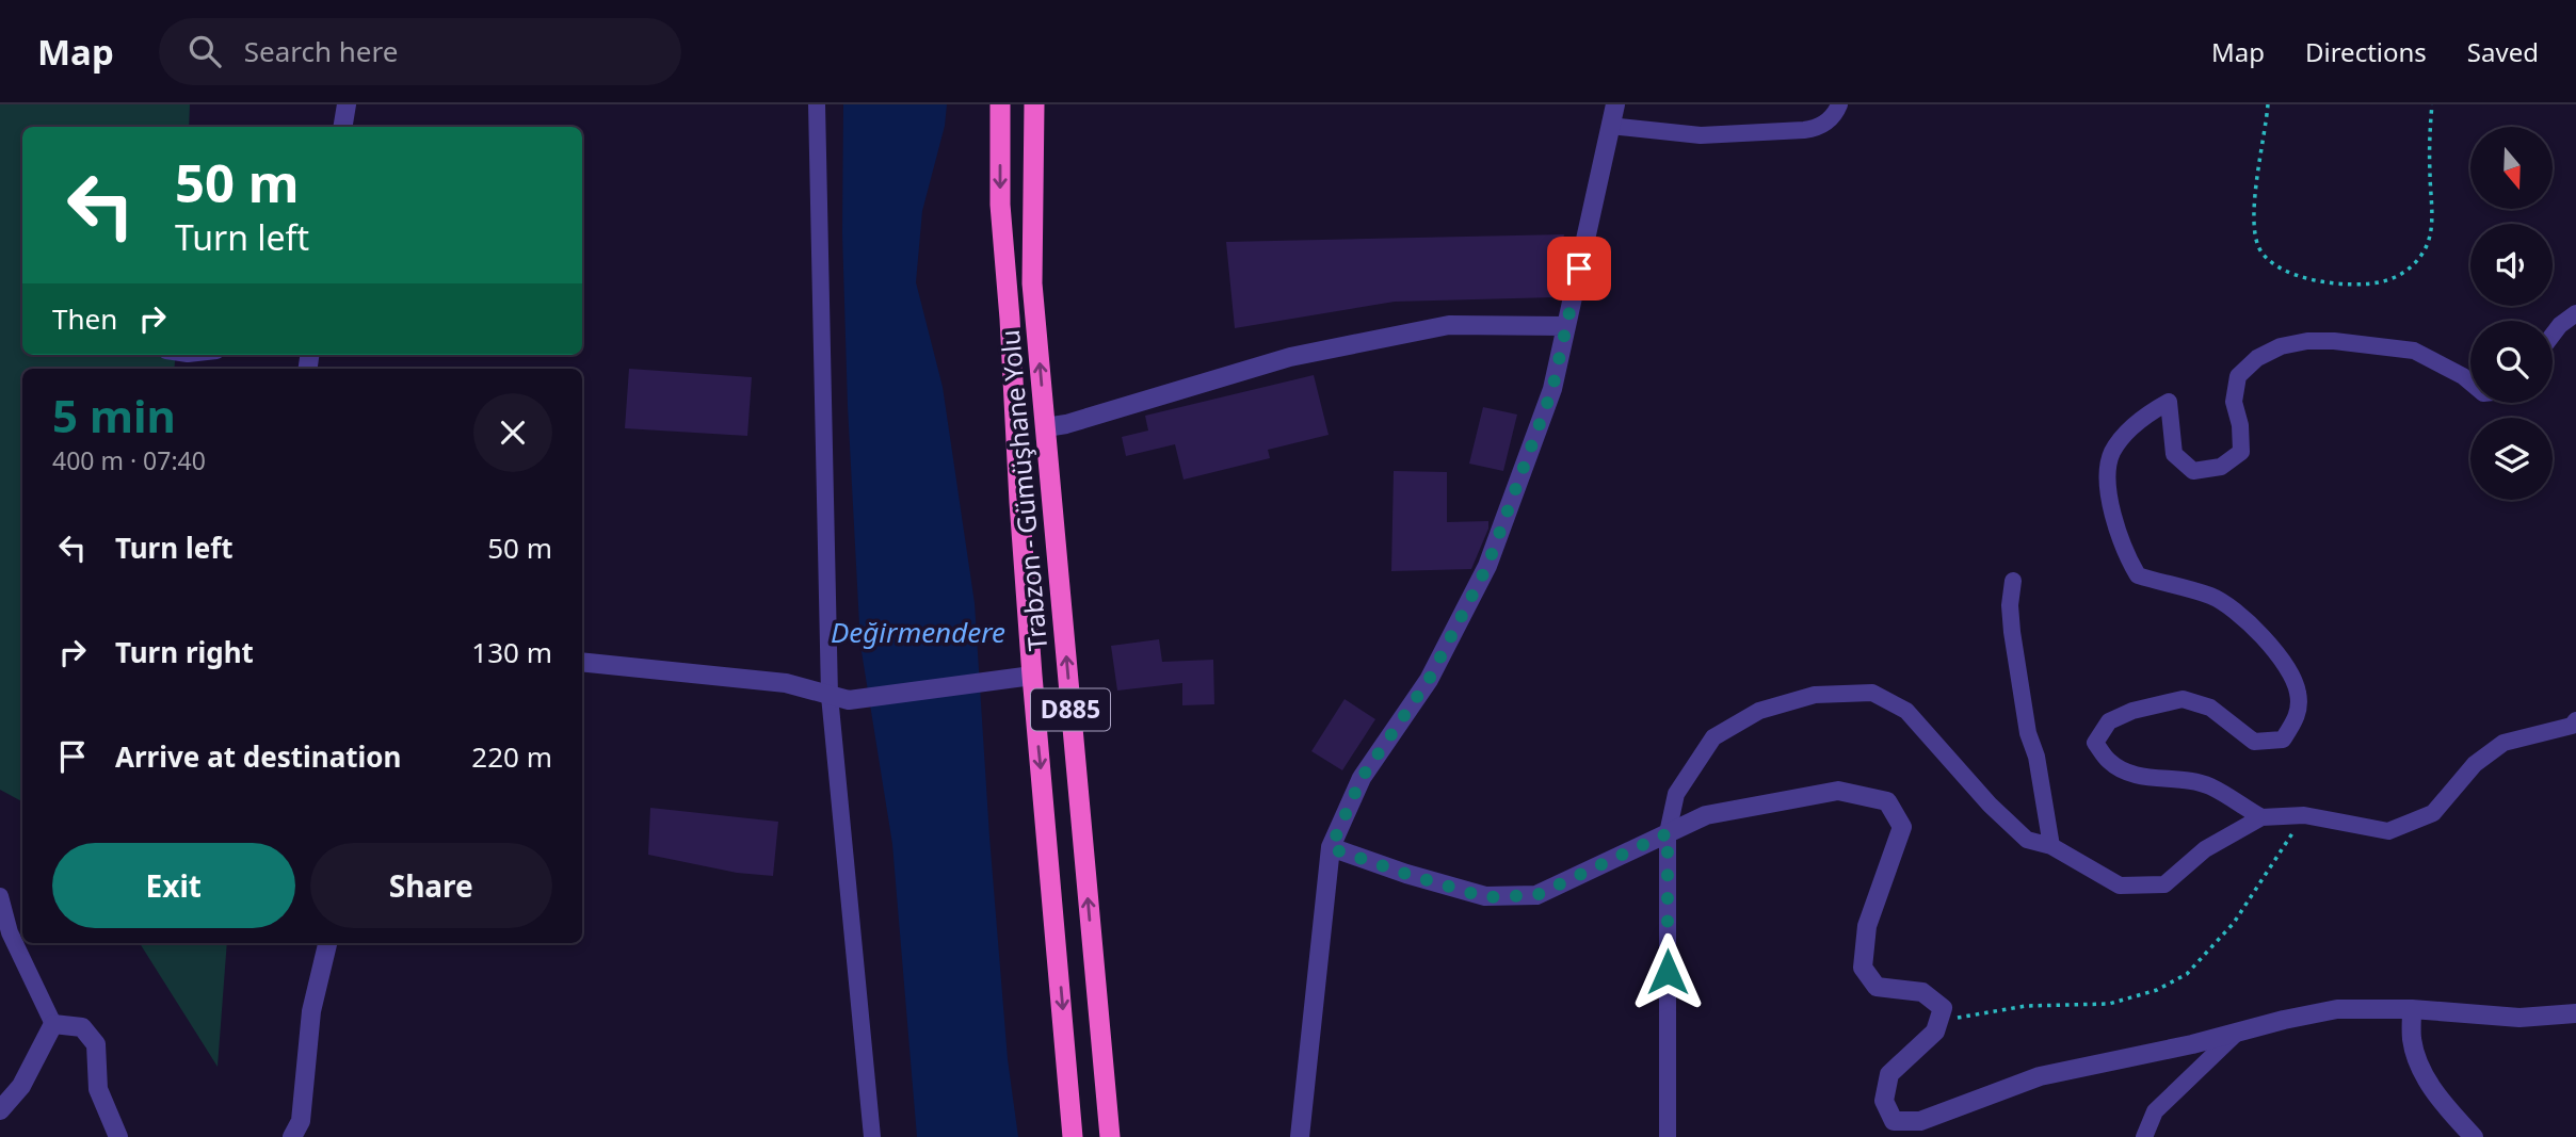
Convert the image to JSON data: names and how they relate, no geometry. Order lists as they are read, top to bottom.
{
  "streets": {
    "highway": ["Trabzon - Gümüşhane Yolu", "D885"]
  },
  "water": ["Değirmendere"],
  "north": "bottom",
  "page": {
    "header": "Map",
    "search": "Search here",
    "nav": ["Map", "Directions", "Saved"],
    "turn": ["50 m", "Turn left"],
    "then": "Then",
    "heading": ["5 min", "400 m · 07:40"],
    "list": [
      {
        "name": "Turn left",
        "value": "50 m"
      },
      {
        "name": "Turn right",
        "value": "130 m"
      },
      {
        "name": "Arrive at destination",
        "value": "220 m"
      }
    ],
    "buttons": ["Exit", "Share"]
  }
}
